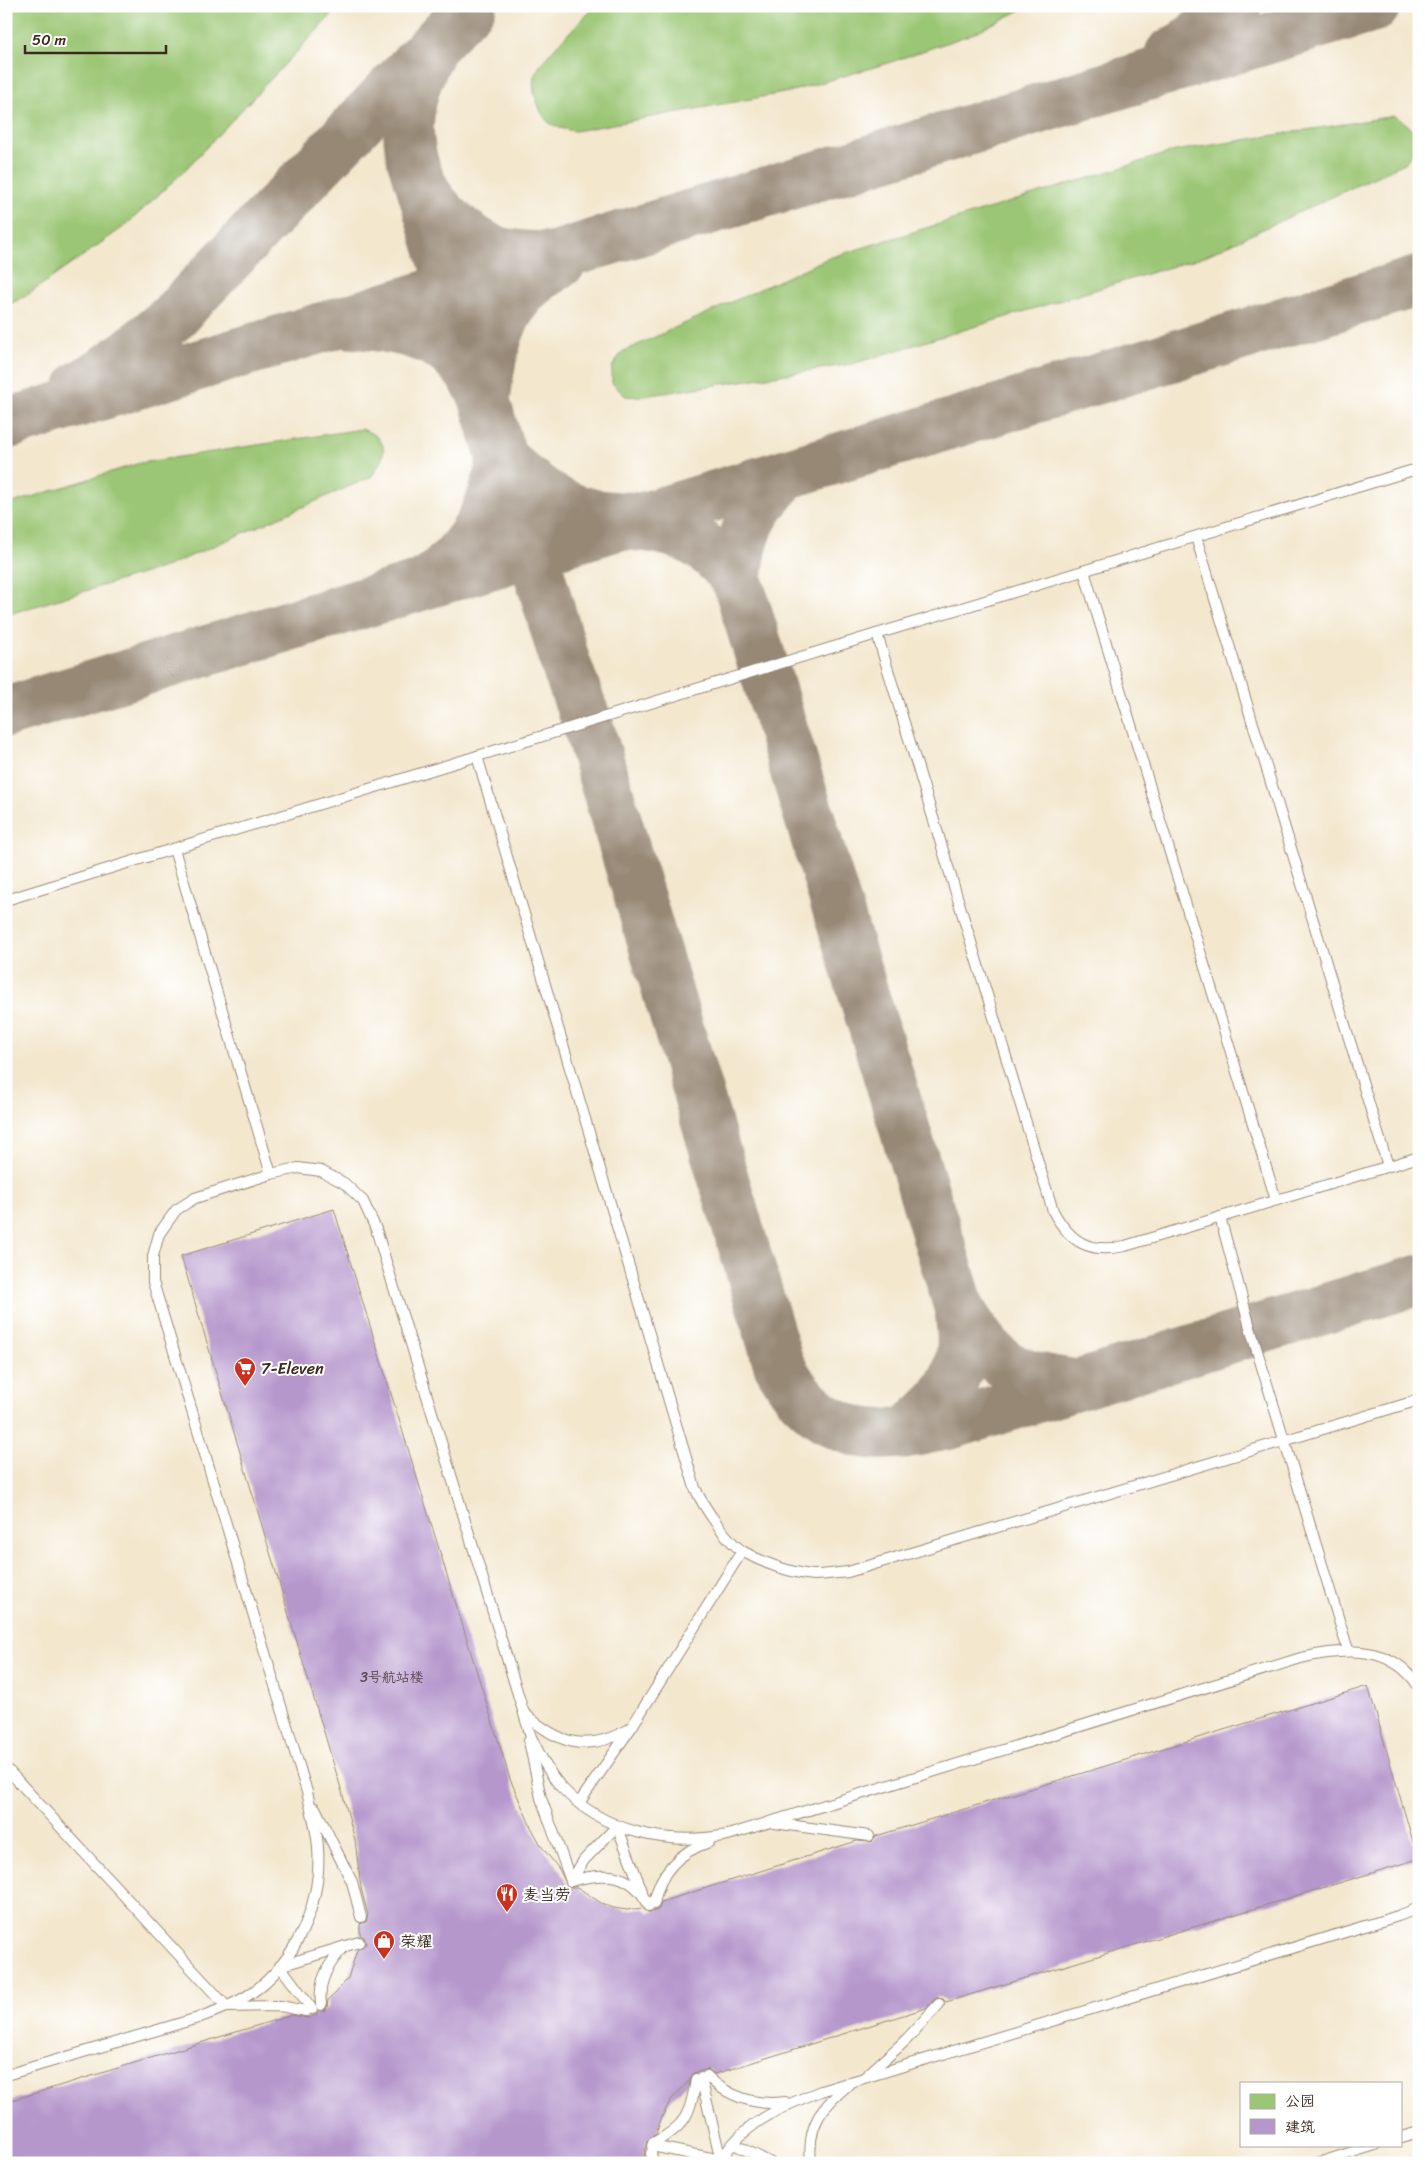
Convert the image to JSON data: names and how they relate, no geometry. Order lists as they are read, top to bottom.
{
  "places": {
    "supermarket": ["7-Eleven"],
    "restaurant": ["麦当劳"],
    "shop": ["荣耀"]
  },
  "house_numbers": ["3号航站楼"],
  "legend": ["公园", "建筑"],
  "scale_bar": "50 m"
}
